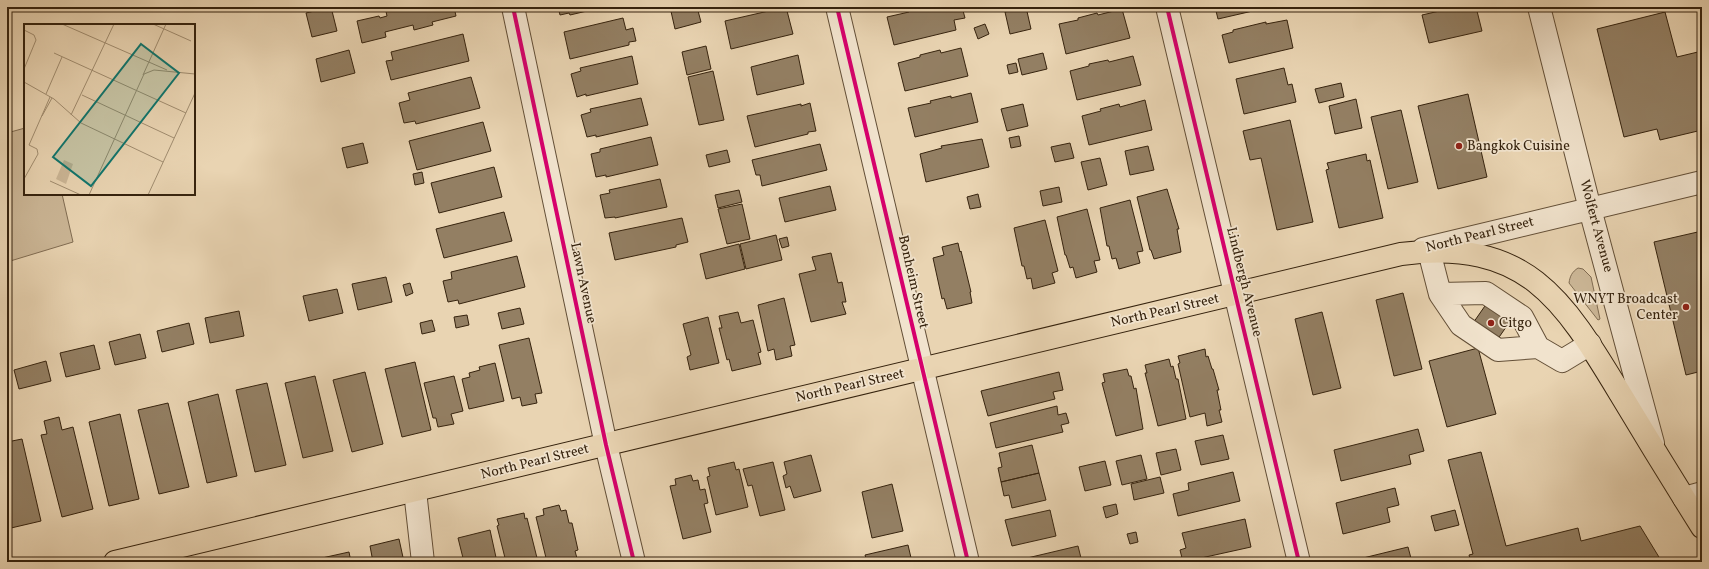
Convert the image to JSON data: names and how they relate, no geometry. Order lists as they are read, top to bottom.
{
  "streets": {
    "main road": ["Wolfert Avenue", "North Pearl Street"],
    "street": ["Bonheim Street", "Lindbergh Avenue", "Lawn Avenue"]
  },
  "crossings": [
    ["Wolfert Avenue", "North Pearl Street"],
    ["North Pearl Street", "Bonheim Street"],
    ["North Pearl Street", "Lindbergh Avenue"],
    ["North Pearl Street", "Lawn Avenue"]
  ],
  "places": ["Bangkok Cuisine", "WNYT Broadcast Center", "Citgo"]
}
